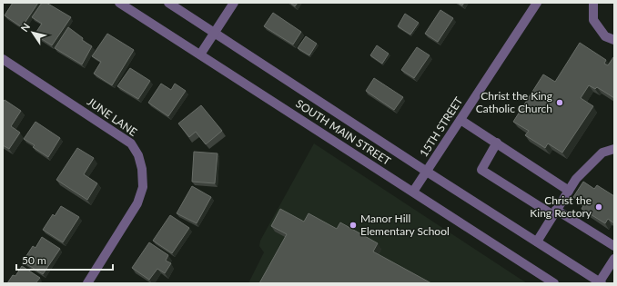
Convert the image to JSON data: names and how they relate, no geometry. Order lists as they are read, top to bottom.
{
  "streets": {
    "street": ["JUNE LANE", "15TH STREET", "SOUTH MAIN STREET"]
  },
  "crossings": [
    ["15TH STREET", "SOUTH MAIN STREET"]
  ],
  "places": ["Christ the King Catholic Church", "Christ the King Rectory", "Manor Hill Elementary School"],
  "scale_bar": "50 m",
  "north": "top left"
}
